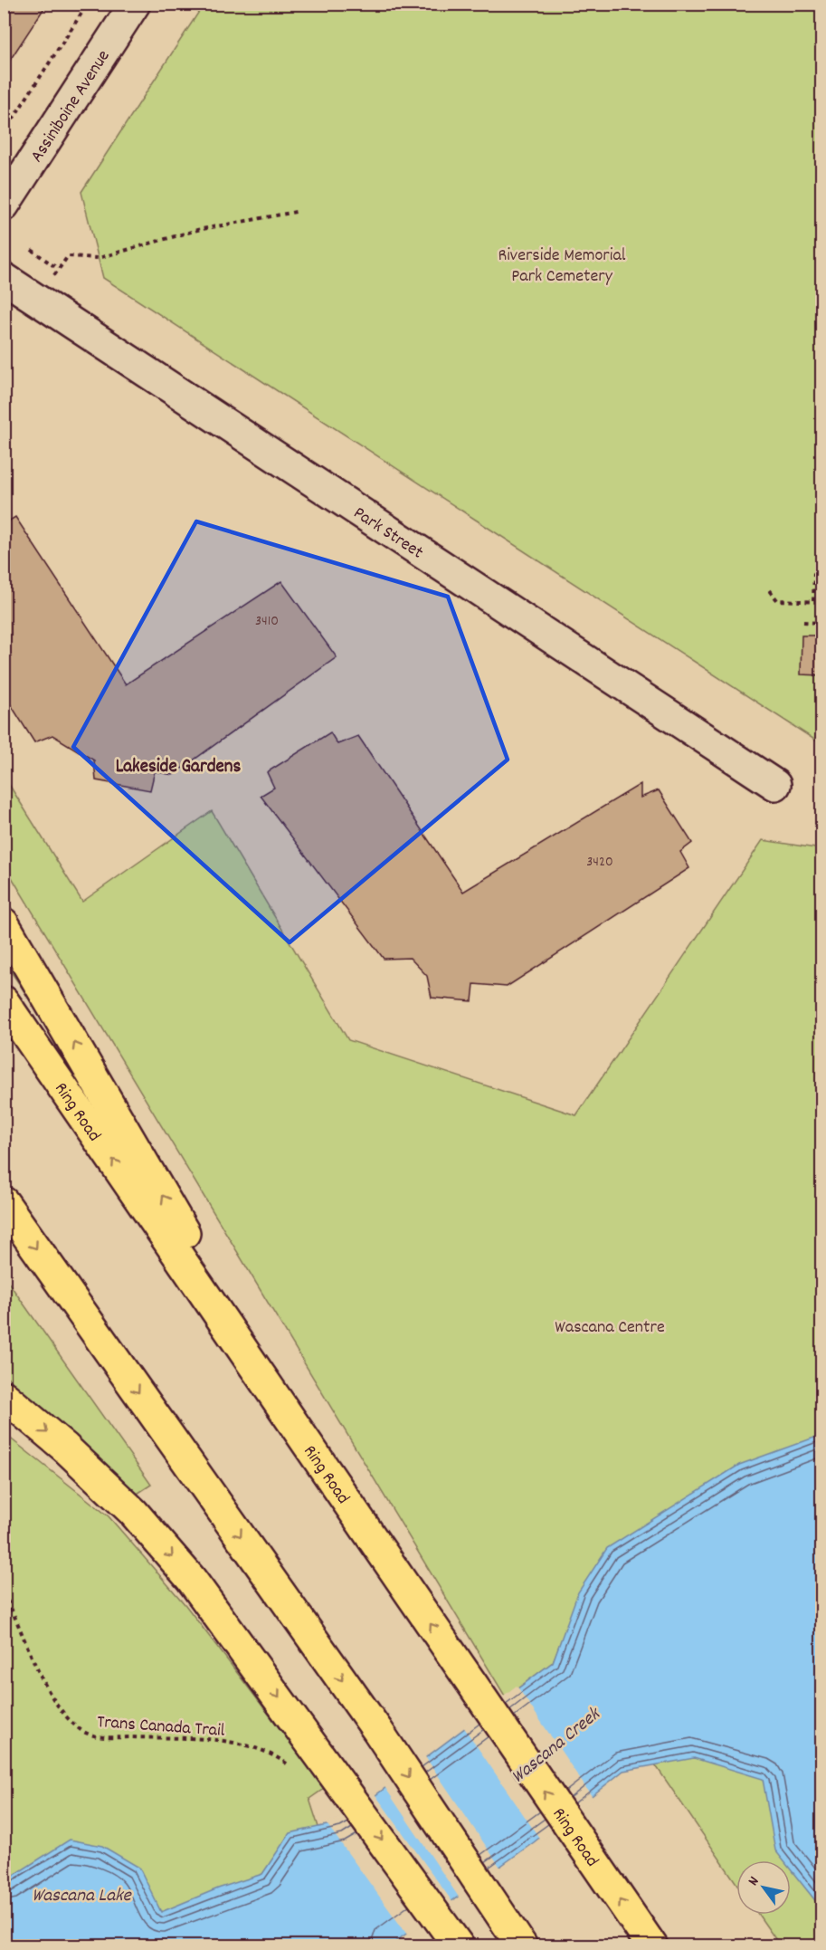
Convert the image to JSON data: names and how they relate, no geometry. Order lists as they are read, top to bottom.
{
  "streets": {
    "highway": ["Ring Road"],
    "street": ["Assiniboine Avenue", "Park Street"],
    "path": ["Trans Canada Trail"]
  },
  "districts": ["Lakeside Gardens"],
  "water": ["Wascana Creek", "Wascana Lake"],
  "parks": ["Riverside Memorial Park Cemetery", "Wascana Centre"],
  "house_numbers": ["3410", "3420"],
  "north": "top left"
}
